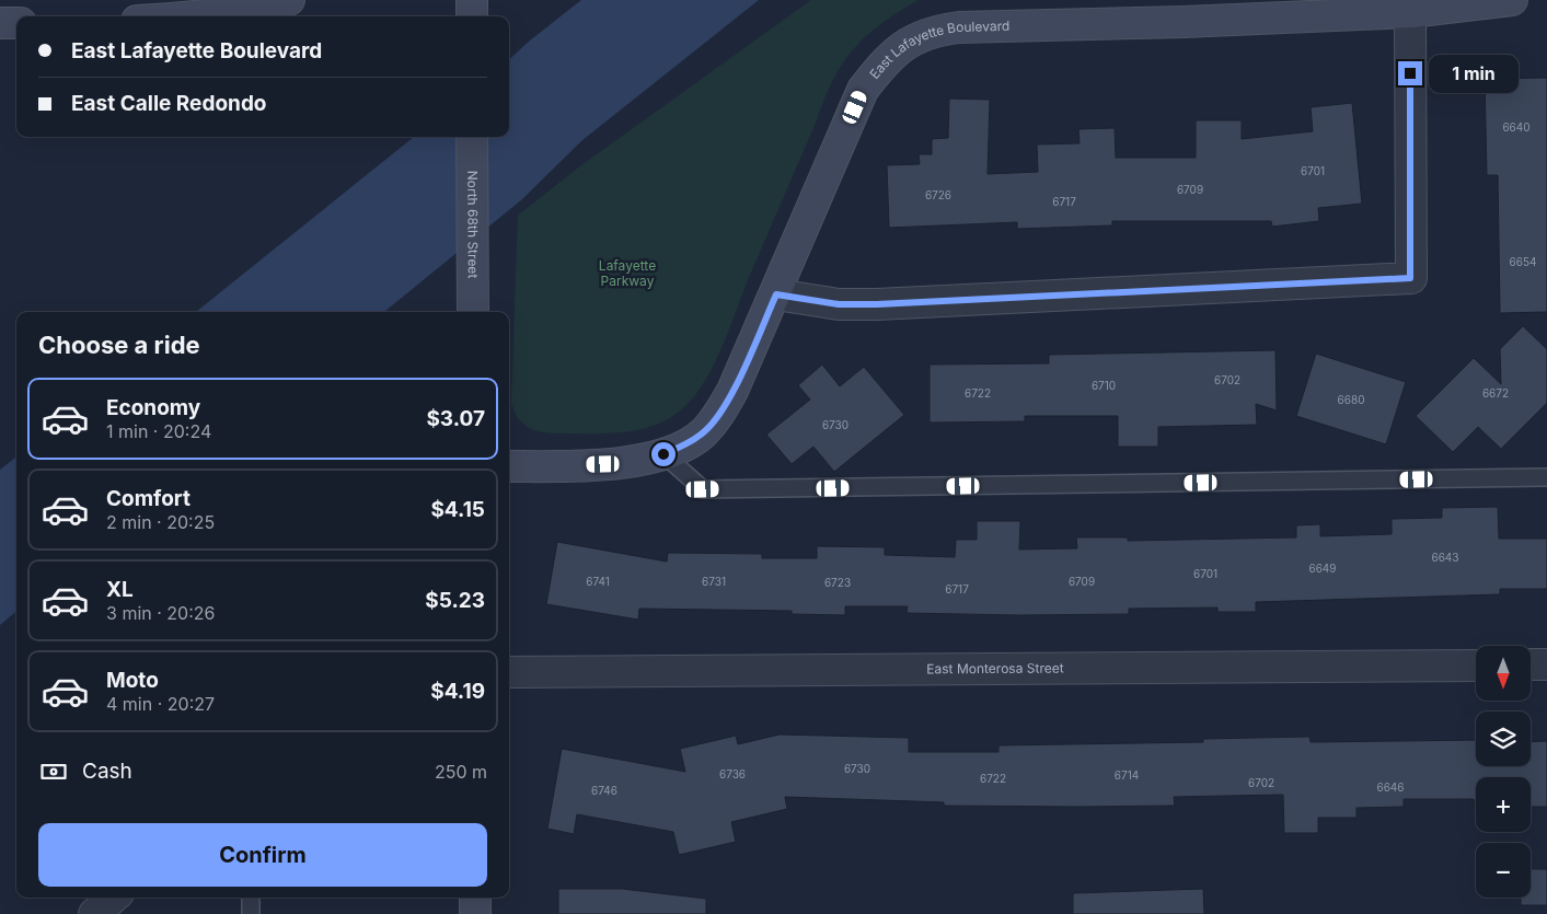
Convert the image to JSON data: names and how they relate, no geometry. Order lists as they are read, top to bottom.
{
  "streets": {
    "street": ["East Lafayette Boulevard", "North 68th Street", "East Monterosa Street"]
  },
  "parks": ["Lafayette Parkway"],
  "house_numbers": [
    "6640",
    "6701",
    "6709",
    "6726",
    "6717",
    "6654",
    "6702",
    "6710",
    "6722",
    "6672",
    "6680",
    "6730",
    "6643",
    "6649",
    "6701",
    "6741",
    "6731",
    "6709",
    "6723",
    "6717",
    "6730",
    "6736",
    "6714",
    "6722",
    "6702",
    "6646",
    "6746"
  ],
  "north": "bottom",
  "page": {
    "banner": ["East Lafayette Boulevard", "East Calle Redondo"],
    "bubble": "1 min",
    "heading": "Choose a ride",
    "list": [
      {
        "name": "Economy",
        "note": "1 min · 20:24",
        "value": "$3.07"
      },
      {
        "name": "Comfort",
        "note": "2 min · 20:25",
        "value": "$4.15"
      },
      {
        "name": "XL",
        "note": "3 min · 20:26",
        "value": "$5.23"
      },
      {
        "name": "Moto",
        "note": "4 min · 20:27",
        "value": "$4.19"
      }
    ],
    "map_buttons": ["+", "−"],
    "pay": ["Cash", "250 m"],
    "buttons": "Confirm"
  }
}
